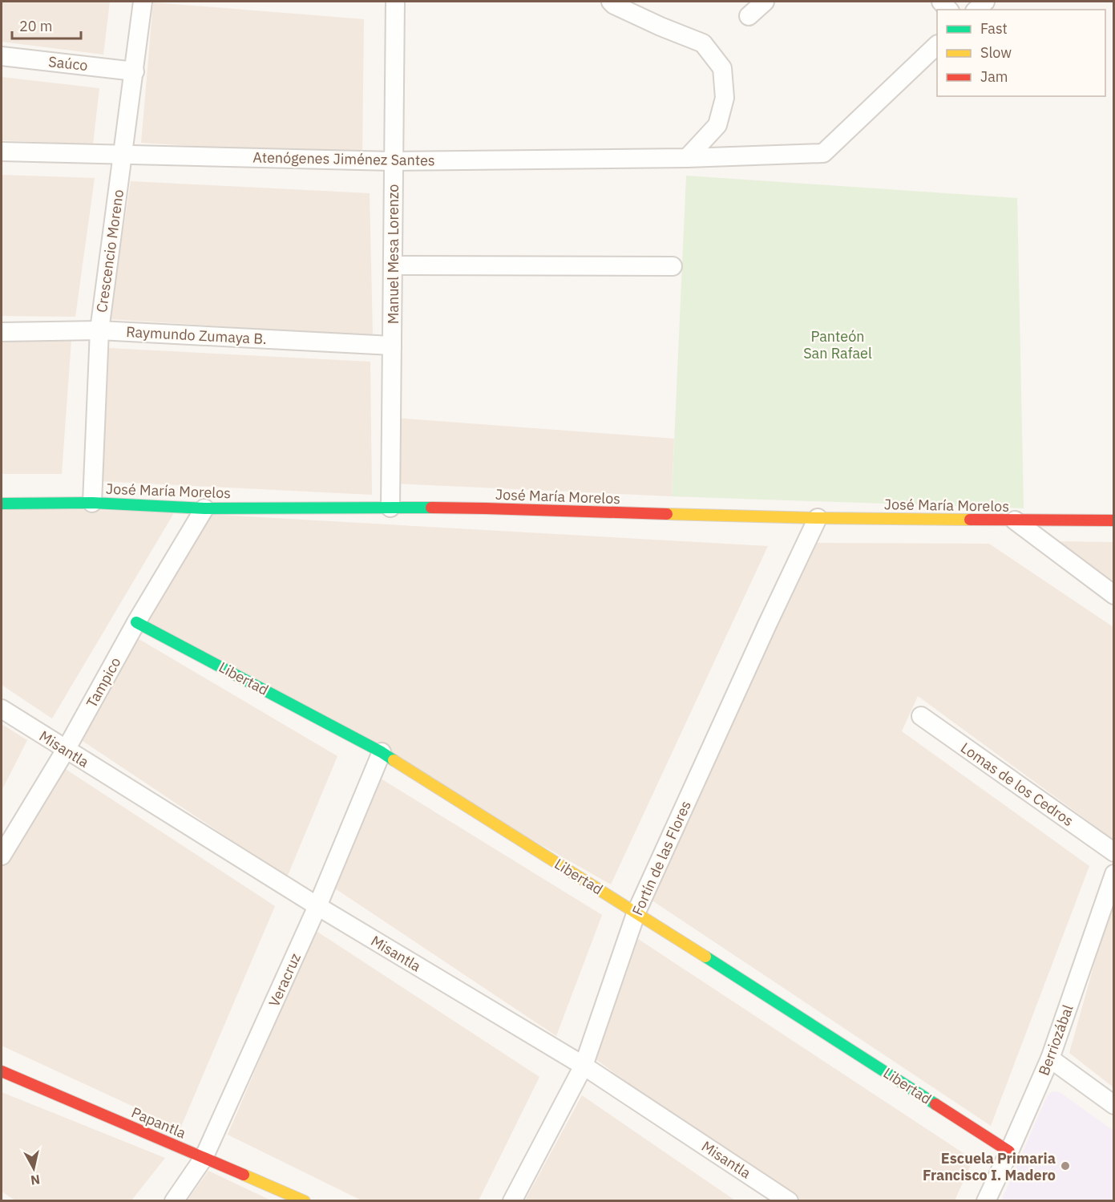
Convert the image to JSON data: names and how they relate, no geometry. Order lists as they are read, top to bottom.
{
  "streets": {
    "street": [
      "Saúco",
      "Atenógenes Jiménez Santes",
      "Crescencio Moreno",
      "Manuel Mesa Lorenzo",
      "Raymundo Zumaya B.",
      "José María Morelos",
      "Libertad",
      "Tampico",
      "Misantla",
      "Lomas de los Cedros",
      "Fortín de las Flores",
      "Veracruz",
      "Berriozábal",
      "Papantla"
    ]
  },
  "crossings": [
    ["Saúco", "Crescencio Moreno"],
    ["Atenógenes Jiménez Santes", "Crescencio Moreno"],
    ["Atenógenes Jiménez Santes", "Manuel Mesa Lorenzo"],
    ["Crescencio Moreno", "Raymundo Zumaya B."],
    ["Crescencio Moreno", "José María Morelos"],
    ["Manuel Mesa Lorenzo", "Raymundo Zumaya B."],
    ["Manuel Mesa Lorenzo", "José María Morelos"],
    ["José María Morelos", "Tampico"],
    ["José María Morelos", "Fortín de las Flores"],
    ["Libertad", "Tampico"],
    ["Libertad", "Fortín de las Flores"],
    ["Libertad", "Veracruz"],
    ["Libertad", "Berriozábal"],
    ["Tampico", "Misantla"],
    ["Misantla", "Fortín de las Flores"],
    ["Misantla", "Veracruz"],
    ["Veracruz", "Papantla"]
  ],
  "parks": ["Panteón San Rafael"],
  "places": ["Escuela Primaria Francisco I. Madero"],
  "legend": ["Fast", "Slow", "Jam"],
  "scale_bar": "20 m",
  "north": "bottom"
}
